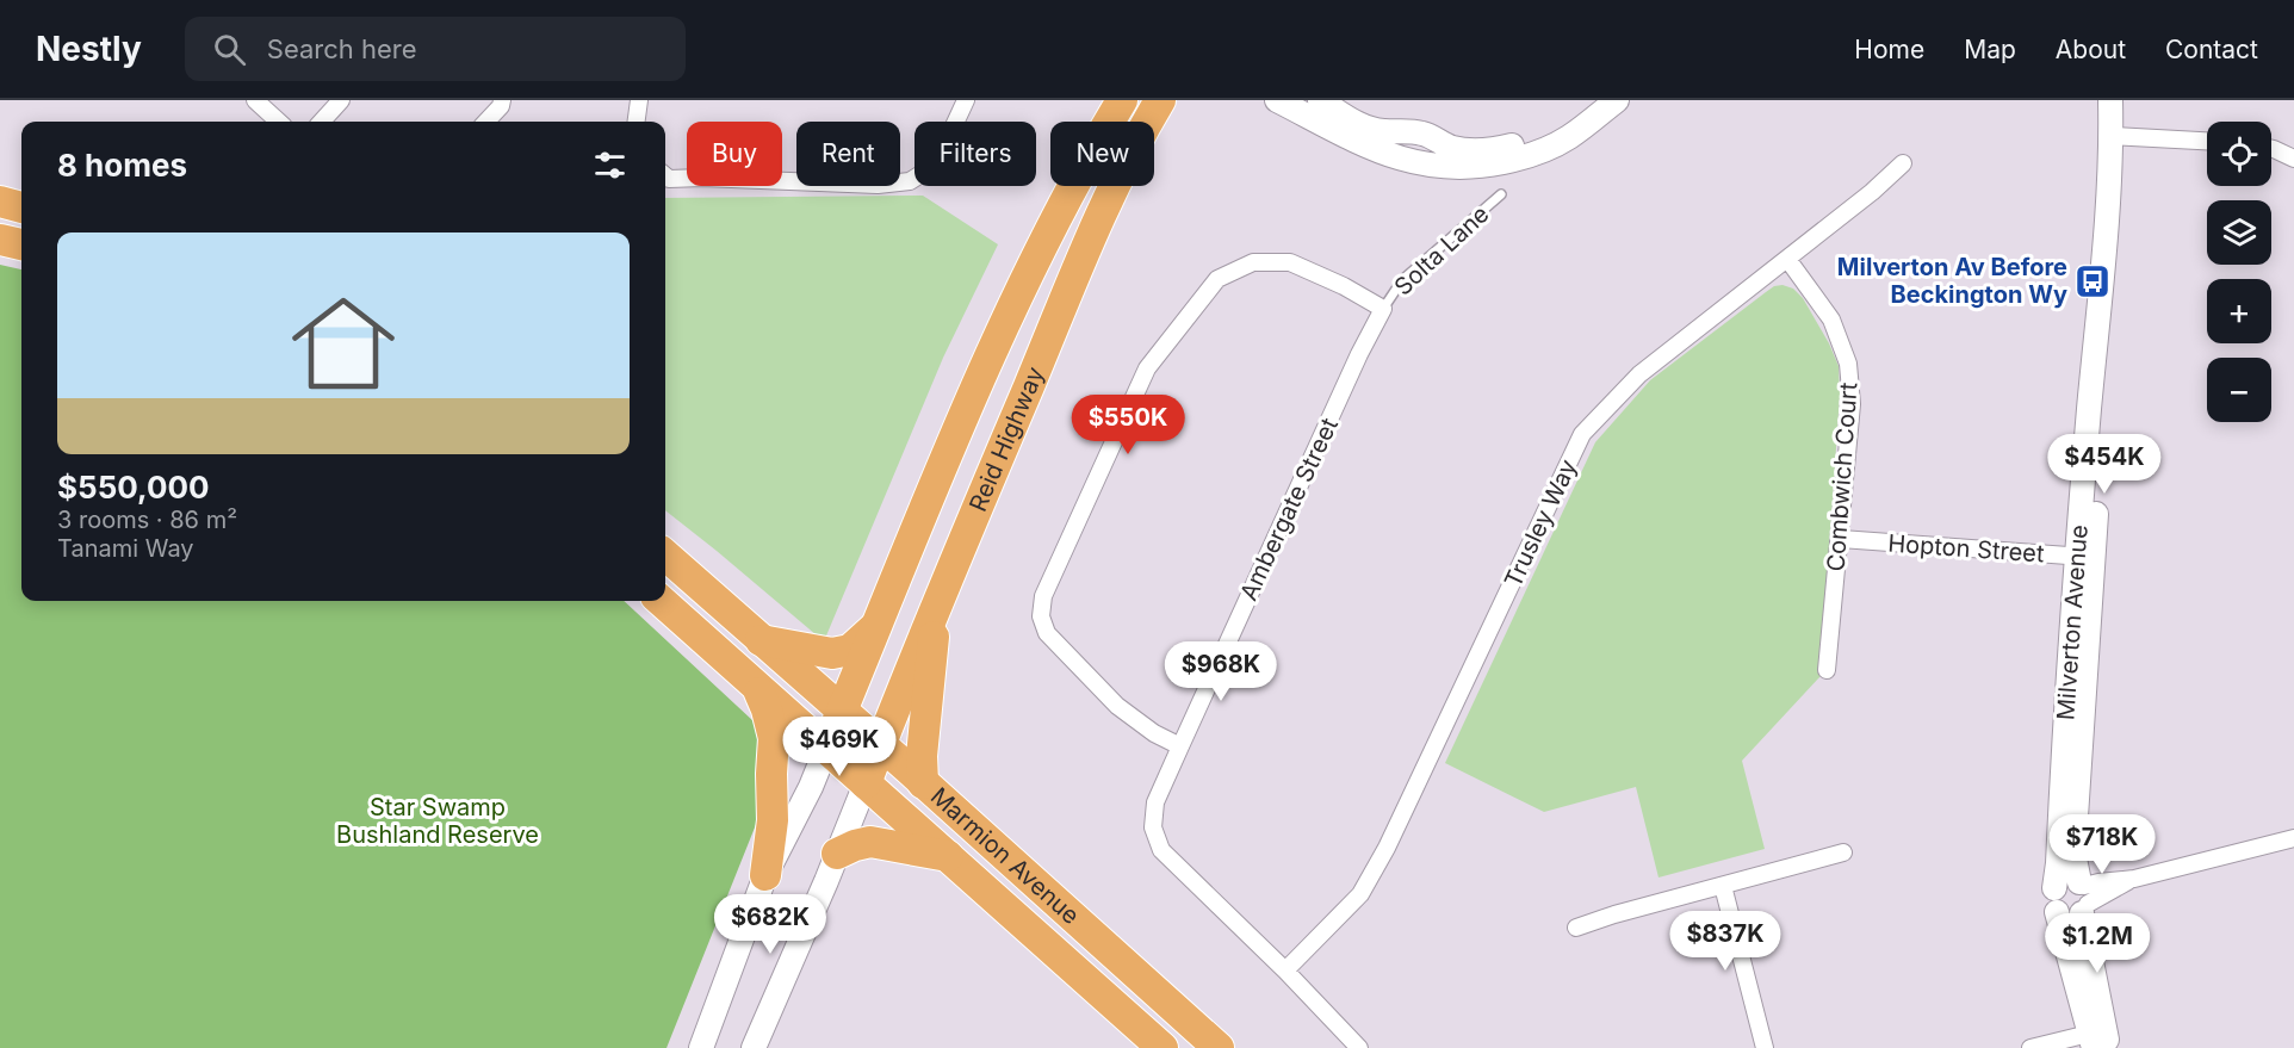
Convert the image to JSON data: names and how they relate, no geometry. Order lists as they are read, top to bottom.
{
  "streets": {
    "highway": ["Reid Highway", "Marmion Avenue"],
    "street": [
      "Combwich Court",
      "Ambergate Street",
      "Trusley Way",
      "Hopton Street",
      "Milverton Avenue"
    ],
    "lane": ["Solta Lane"]
  },
  "crossings": [
    ["Solta Lane", "Ambergate Street"],
    ["Reid Highway", "Marmion Avenue"],
    ["Combwich Court", "Trusley Way"],
    ["Combwich Court", "Hopton Street"],
    ["Ambergate Street", "Trusley Way"],
    ["Hopton Street", "Milverton Avenue"]
  ],
  "parks": ["Star Swamp Bushland Reserve"],
  "places": {
    "bus stop": ["Milverton Av Before Beckington Wy"]
  },
  "page": {
    "header": "Nestly",
    "search": "Search here",
    "nav": [
      "Home",
      "Map",
      "About",
      "Contact"
    ],
    "map_buttons": ["+", "−"],
    "chip": [
      "Buy",
      "Rent",
      "Filters",
      "New"
    ],
    "heading": "8 homes",
    "list": [
      {
        "name": "$550,000",
        "note": "3 rooms · 86 m² · Tanami Way"
      }
    ],
    "price": [
      "$550K",
      "$454K",
      "$968K",
      "$469K",
      "$718K",
      "$682K",
      "$837K",
      "$1.2M"
    ]
  }
}
